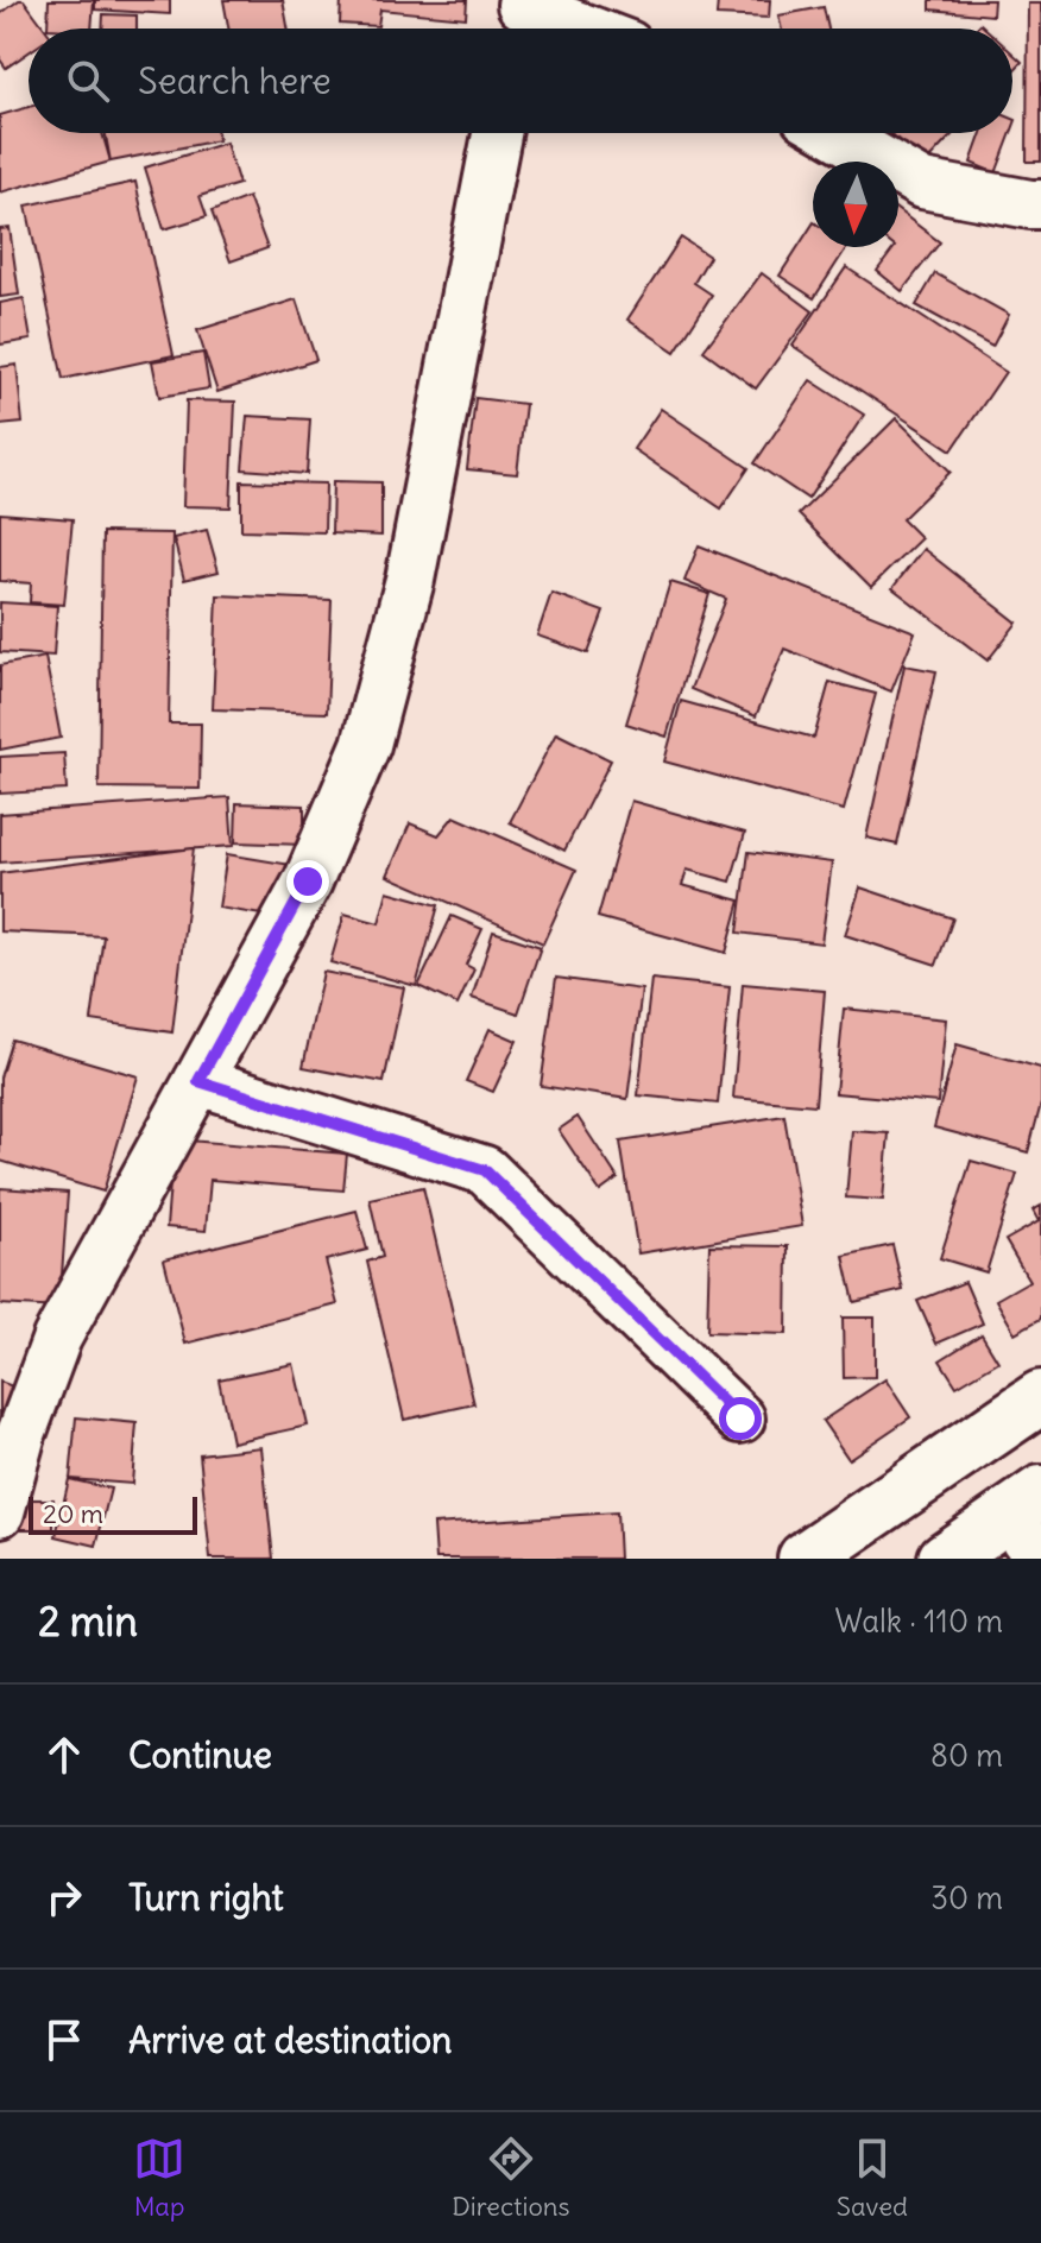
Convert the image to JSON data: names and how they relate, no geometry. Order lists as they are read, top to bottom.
{
  "scale_bar": "20 m",
  "north": "bottom",
  "page": {
    "search": "Search here",
    "scale": "20 m",
    "heading": ["2 min", "Walk · 110 m"],
    "list": [
      ["Continue", "80 m"],
      ["Turn right", "30 m"],
      "Arrive at destination"
    ],
    "nav": ["Map", "Directions", "Saved"]
  }
}
